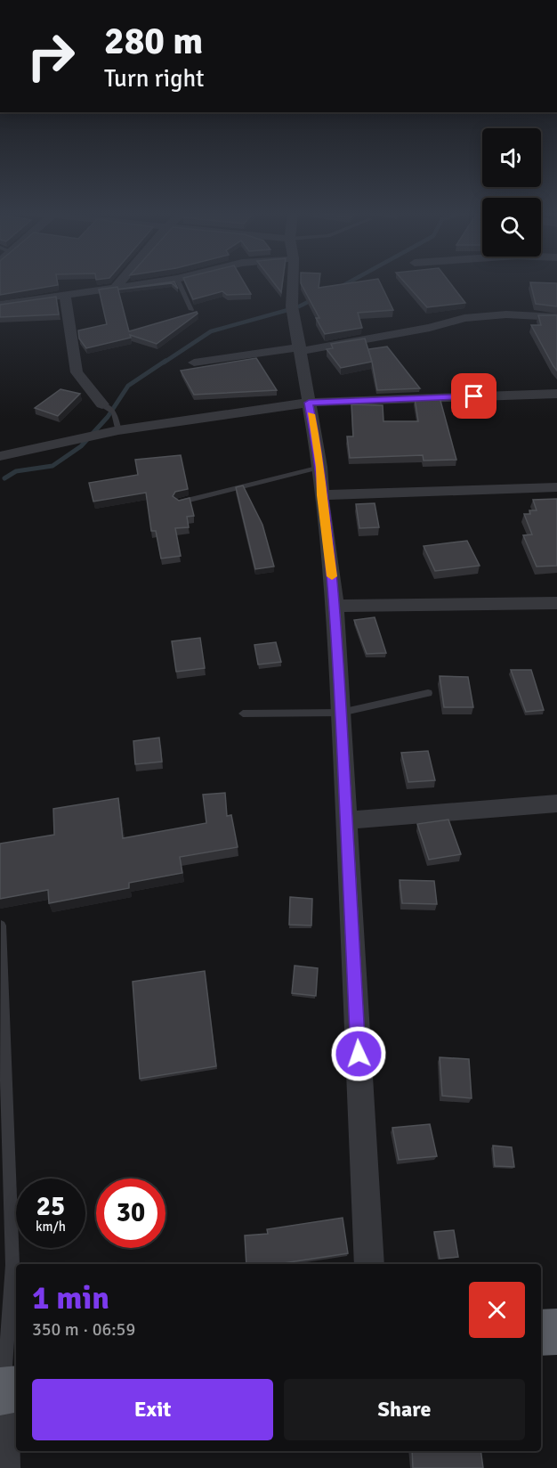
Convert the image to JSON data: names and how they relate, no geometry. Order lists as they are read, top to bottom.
{
  "page": {
    "turn": ["280 m", "Turn right"],
    "speed": "25 km/h",
    "limit": "30",
    "heading": ["1 min", "350 m · 06:59"],
    "buttons": ["Exit", "Share"]
  }
}
